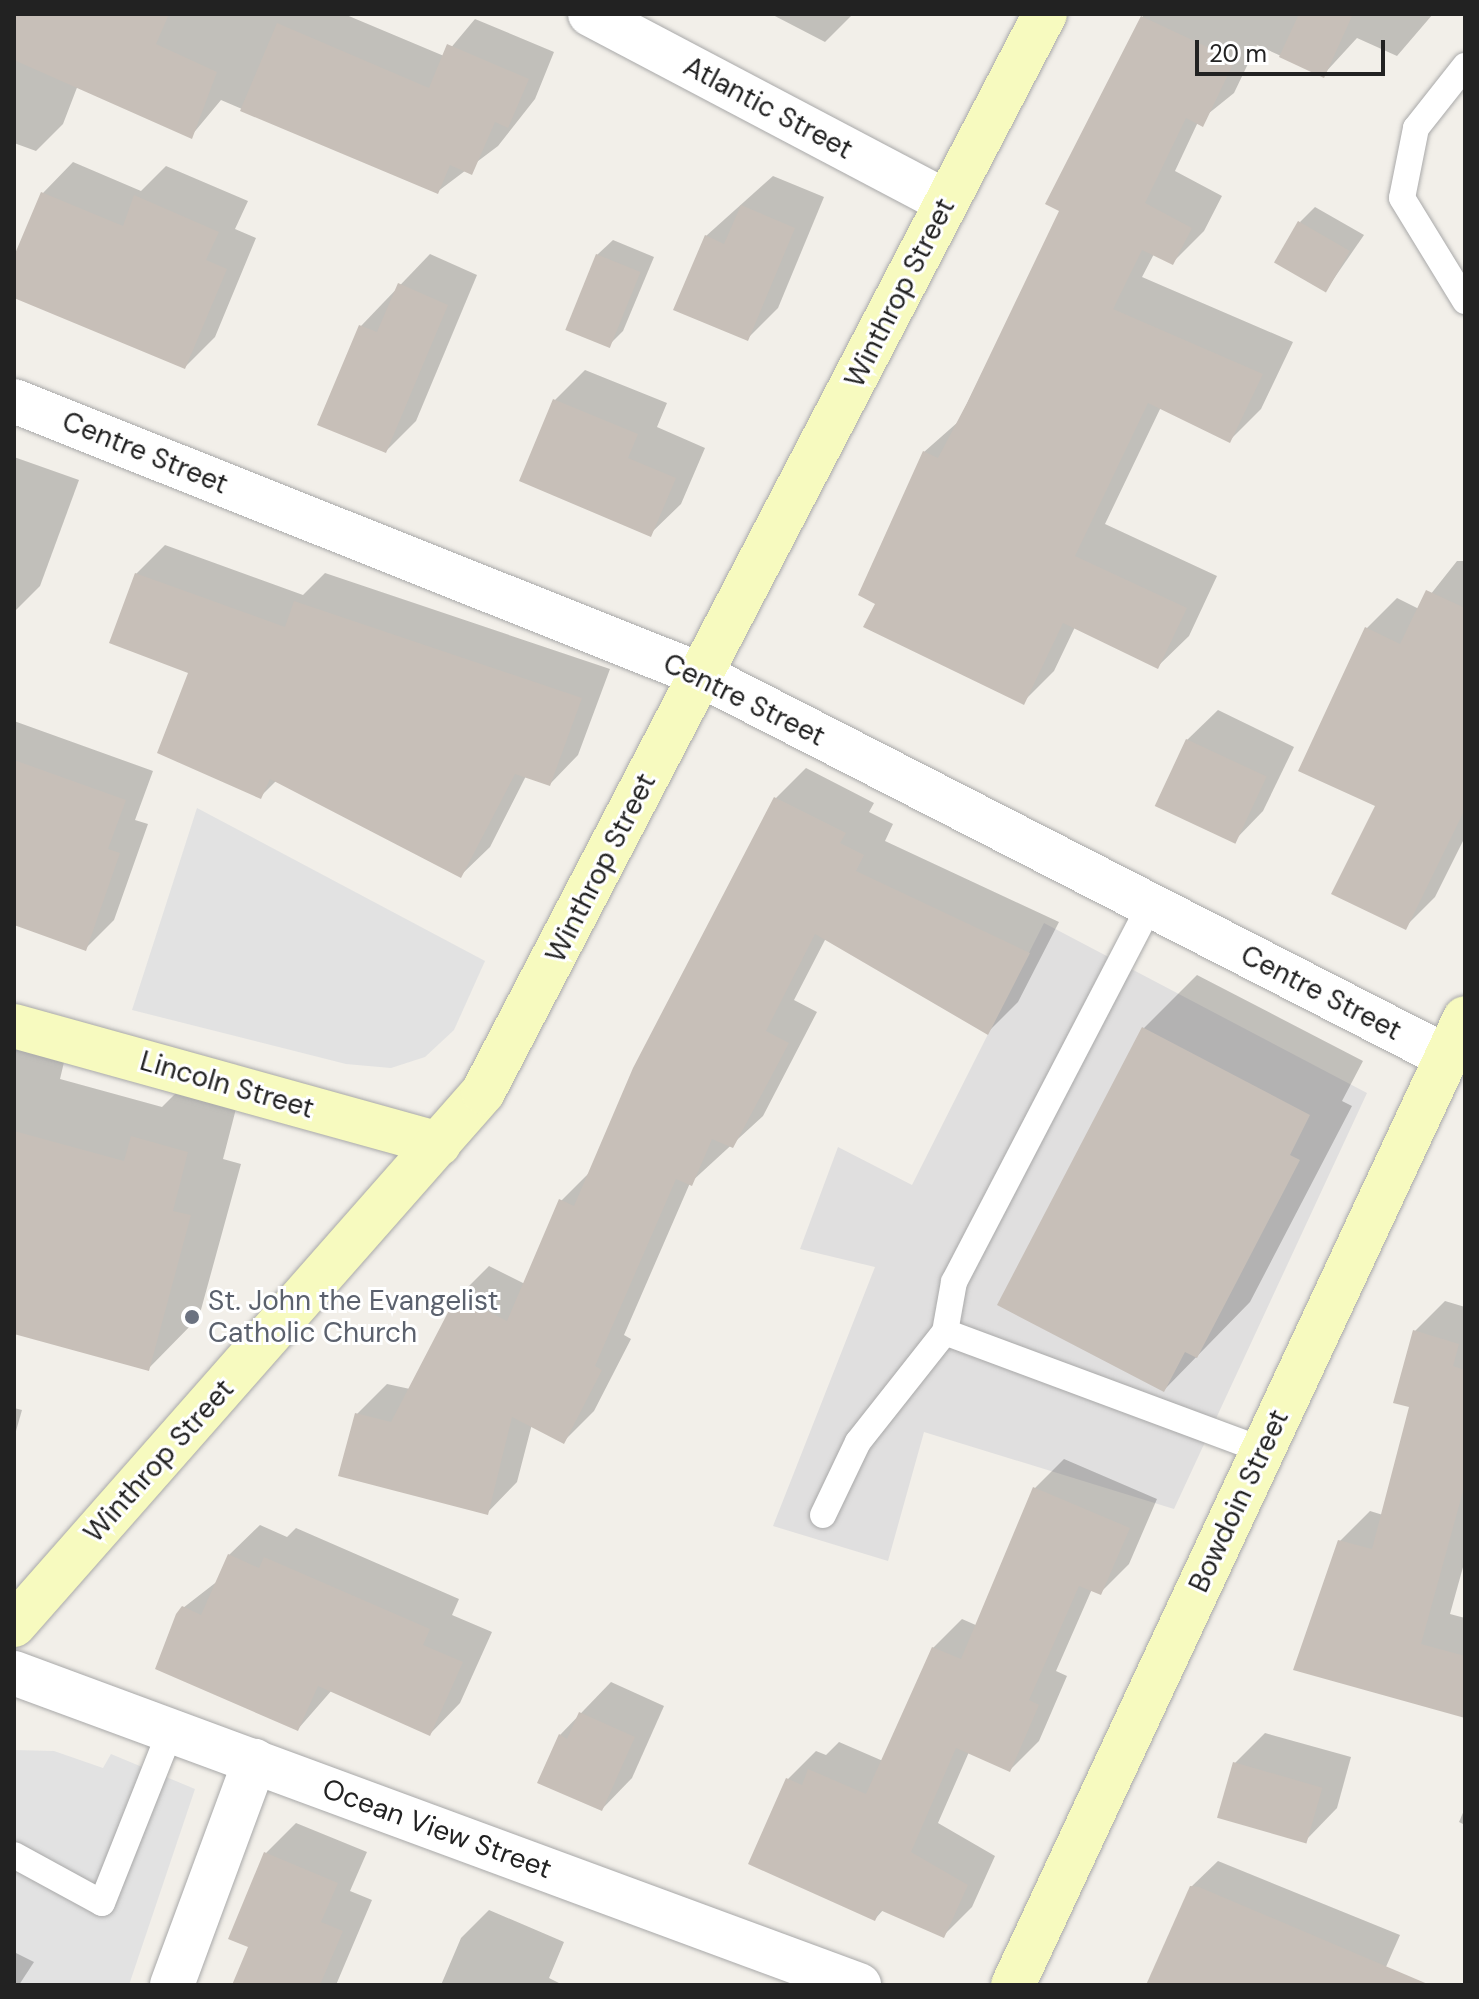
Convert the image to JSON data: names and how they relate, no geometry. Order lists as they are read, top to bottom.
{
  "streets": {
    "main road": ["Winthrop Street", "Lincoln Street", "Bowdoin Street"],
    "street": ["Atlantic Street", "Centre Street", "Ocean View Street"]
  },
  "crossings": [
    ["Atlantic Street", "Winthrop Street"],
    ["Winthrop Street", "Centre Street"],
    ["Winthrop Street", "Lincoln Street"],
    ["Centre Street", "Bowdoin Street"]
  ],
  "places": ["St. John the Evangelist Catholic Church"],
  "scale_bar": "20 m"
}
